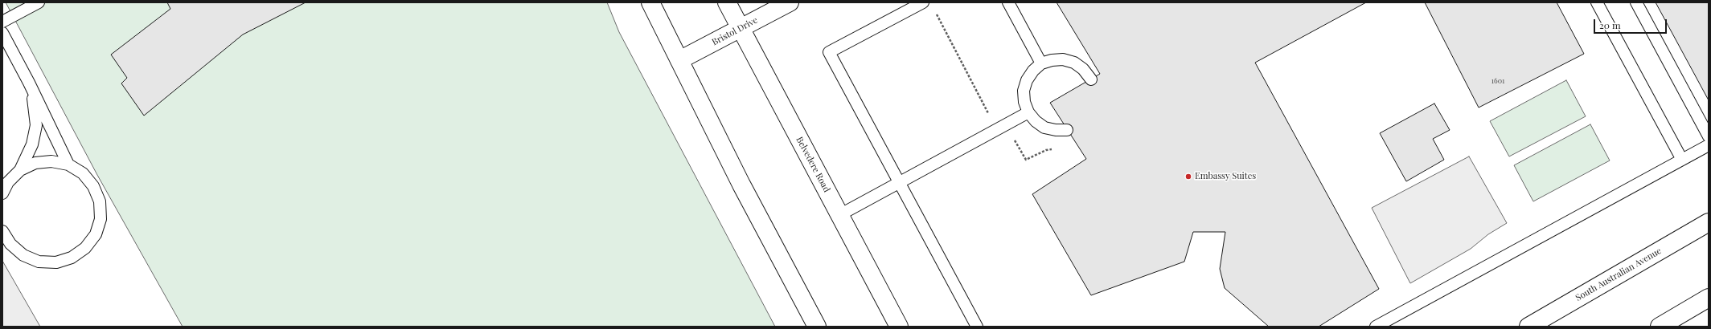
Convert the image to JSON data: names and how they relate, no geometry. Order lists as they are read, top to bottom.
{
  "streets": {
    "main road": ["Bristol Drive", "Belvedere Road", "South Australian Avenue"]
  },
  "crossings": [
    ["Bristol Drive", "Belvedere Road"]
  ],
  "places": ["Embassy Suites"],
  "house_numbers": ["1601"],
  "scale_bar": "20 m"
}
